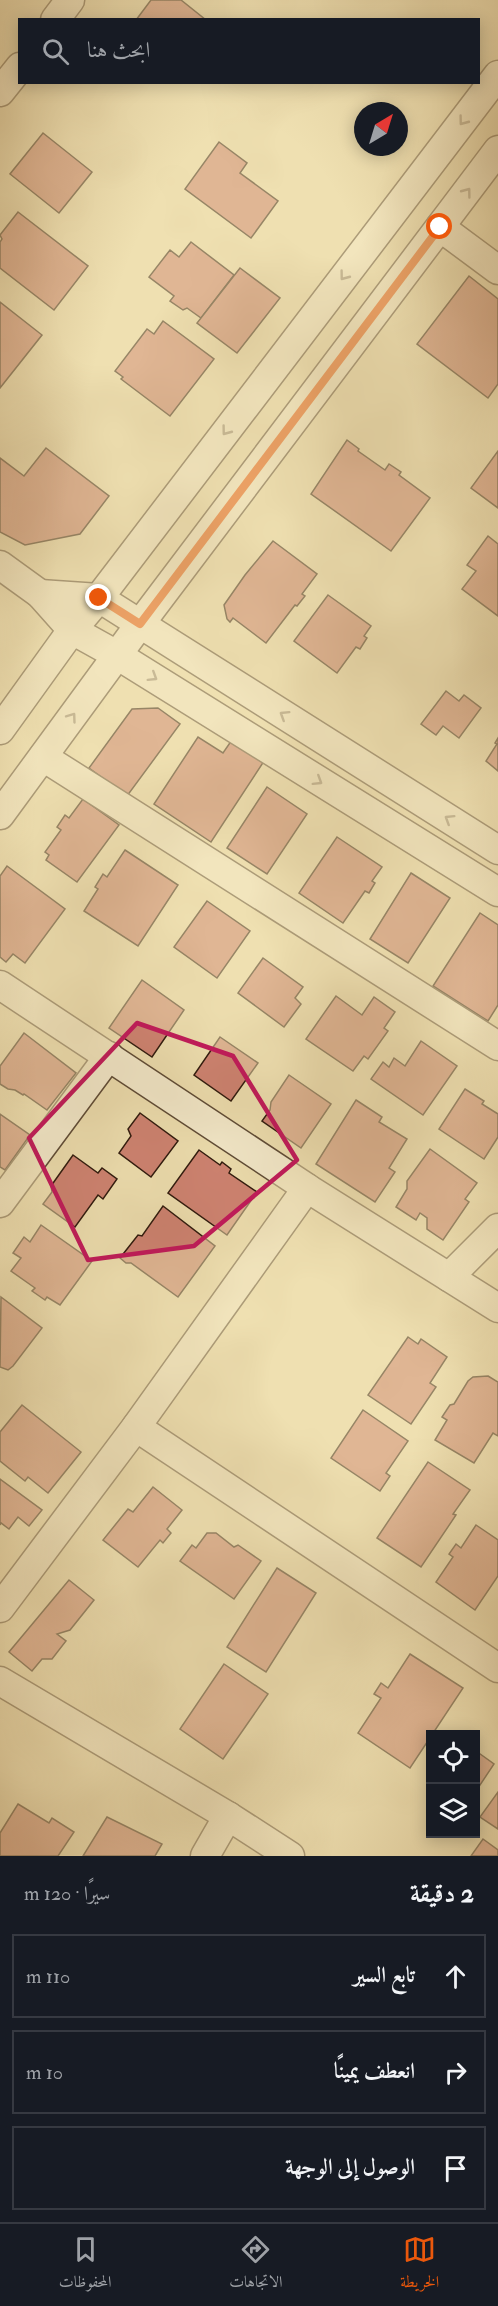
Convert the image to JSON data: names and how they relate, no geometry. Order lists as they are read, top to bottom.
{
  "north": "top right",
  "page": {
    "search": "ابحث هنا",
    "heading": ["2 دقيقة", "سيرًا · 120 m"],
    "list": [
      ["تابع السير", "110 m"],
      ["انعطف يمينًا", "10 m"],
      "الوصول إلى الوجهة"
    ],
    "nav": ["الخريطة", "الاتجاهات", "المحفوظات"]
  }
}
